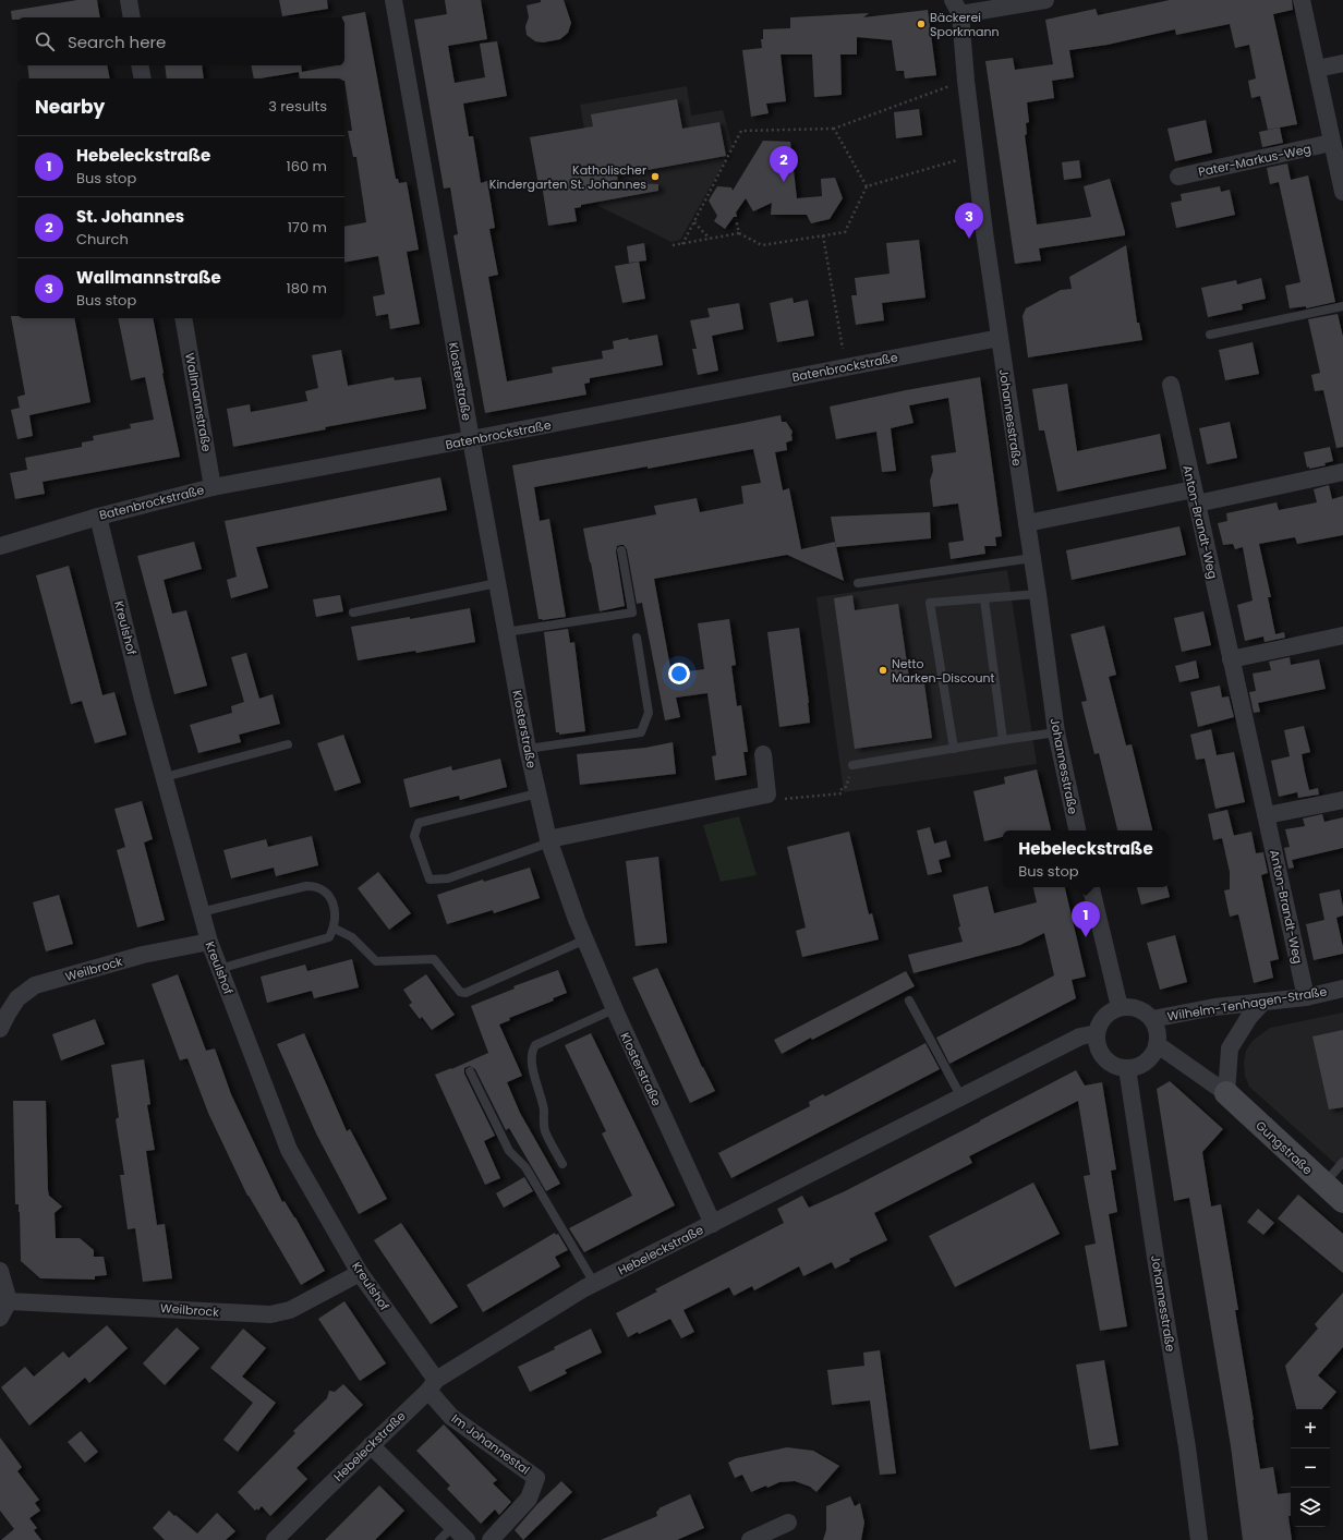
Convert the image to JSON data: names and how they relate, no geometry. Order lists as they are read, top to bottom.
{
  "streets": {
    "street": [
      "Pater-Markus-Weg",
      "Batenbrockstraße",
      "Klosterstraße",
      "Wallmannstraße",
      "Johannesstraße",
      "Anton-Brandt-Weg",
      "Kreulshof",
      "Weilbrock",
      "Wilhelm-Tenhagen-Straße",
      "Gungstraße",
      "Hebeleckstraße",
      "Im Johannestal"
    ]
  },
  "crossings": [
    ["Batenbrockstraße", "Klosterstraße"],
    ["Batenbrockstraße", "Wallmannstraße"],
    ["Batenbrockstraße", "Johannesstraße"],
    ["Batenbrockstraße", "Kreulshof"],
    ["Klosterstraße", "Hebeleckstraße"],
    ["Johannesstraße", "Wilhelm-Tenhagen-Straße"],
    ["Johannesstraße", "Gungstraße"],
    ["Johannesstraße", "Hebeleckstraße"],
    ["Anton-Brandt-Weg", "Wilhelm-Tenhagen-Straße"],
    ["Kreulshof", "Weilbrock"],
    ["Kreulshof", "Hebeleckstraße"],
    ["Kreulshof", "Im Johannestal"],
    ["Wilhelm-Tenhagen-Straße", "Gungstraße"],
    ["Wilhelm-Tenhagen-Straße", "Hebeleckstraße"],
    ["Gungstraße", "Hebeleckstraße"],
    ["Hebeleckstraße", "Im Johannestal"]
  ],
  "places": ["Bäckerei Sporkmann", "Katholischer Kindergarten St. Johannes", "Netto Marken-Discount"],
  "page": {
    "search": "Search here",
    "heading": ["Nearby", "3 results"],
    "list": [
      {
        "mark": "1",
        "name": "Hebeleckstraße",
        "note": "Bus stop",
        "value": "160 m"
      },
      {
        "mark": "2",
        "name": "St. Johannes",
        "note": "Church",
        "value": "170 m"
      },
      {
        "mark": "3",
        "name": "Wallmannstraße",
        "note": "Bus stop",
        "value": "180 m"
      }
    ],
    "pins": ["2", "3", "1"],
    "popup": ["Hebeleckstraße", "Bus stop"],
    "map_buttons": ["+", "−"]
  }
}
